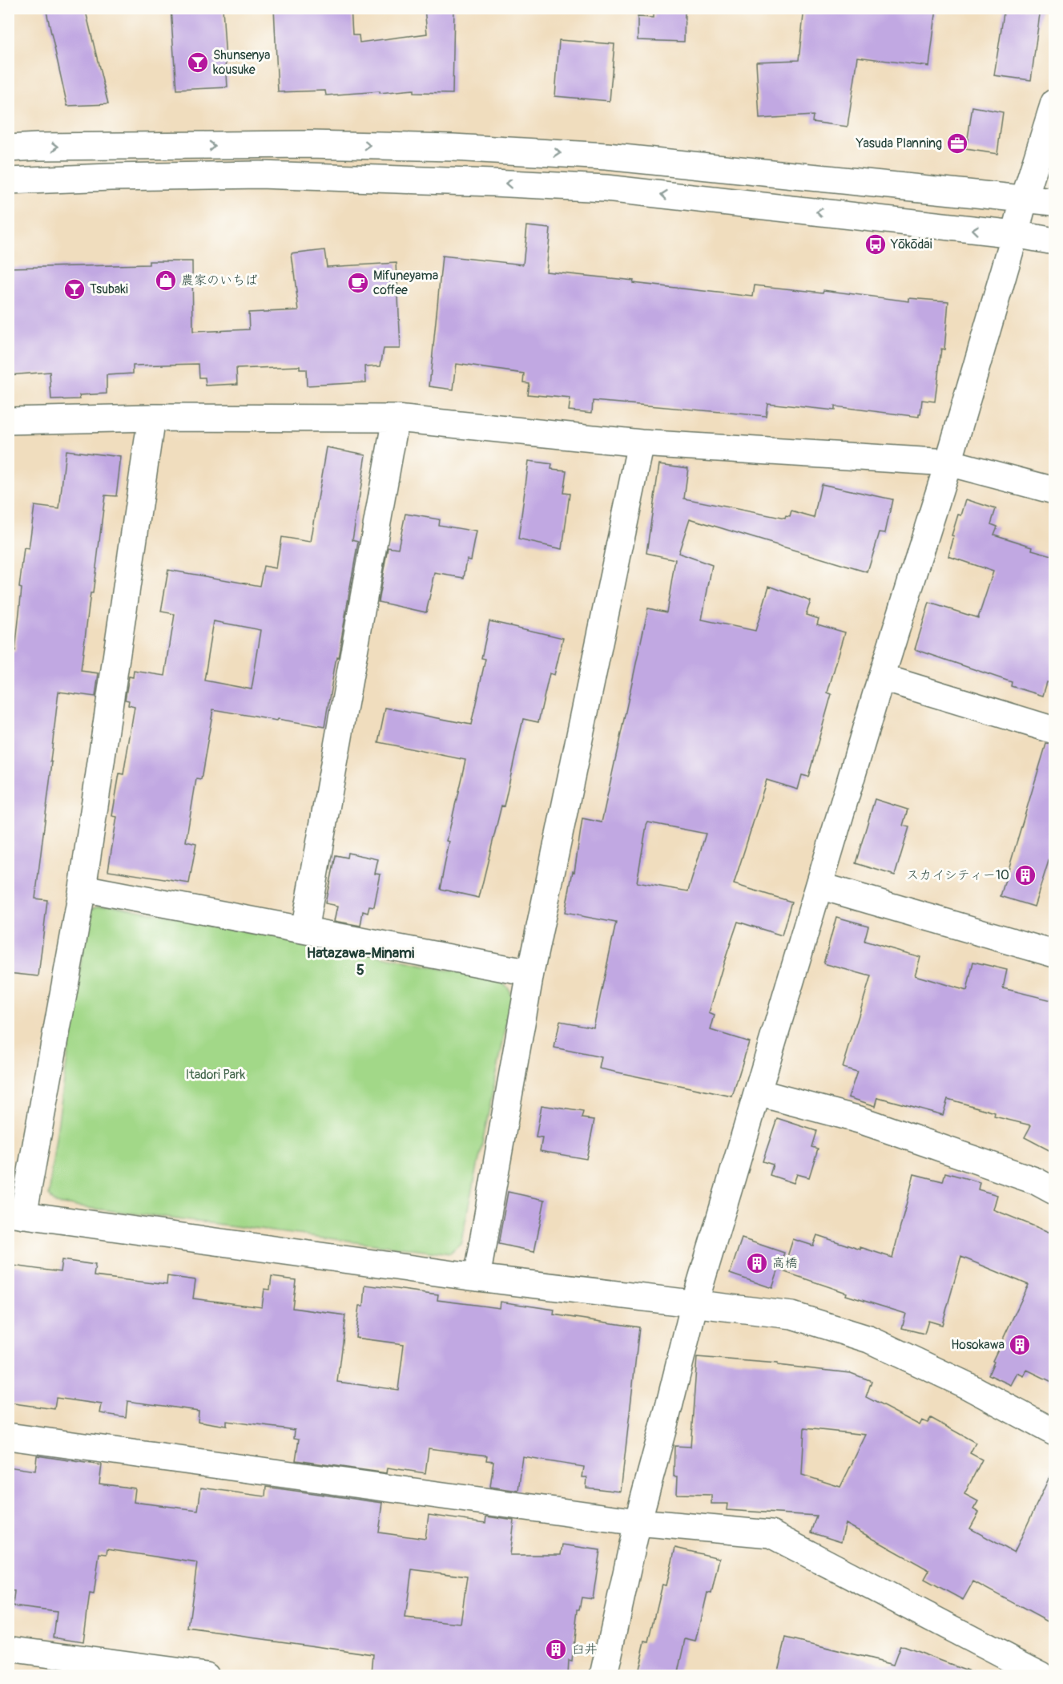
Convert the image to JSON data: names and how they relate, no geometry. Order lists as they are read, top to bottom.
{
  "districts": ["Hatazawa-Minami 5"],
  "parks": ["Itadori Park"],
  "places": {
    "bar": ["Shunsenya kousuke", "Tsubaki"],
    "office": ["Yasuda Planning"],
    "bus stop": ["Yōkōdai"],
    "shop": ["農家のいちば"],
    "cafe": ["Mifuneyama coffee"],
    "building": [
      "スカイシティー10",
      "高橋",
      "Hosokawa",
      "臼井"
    ]
  }
}
